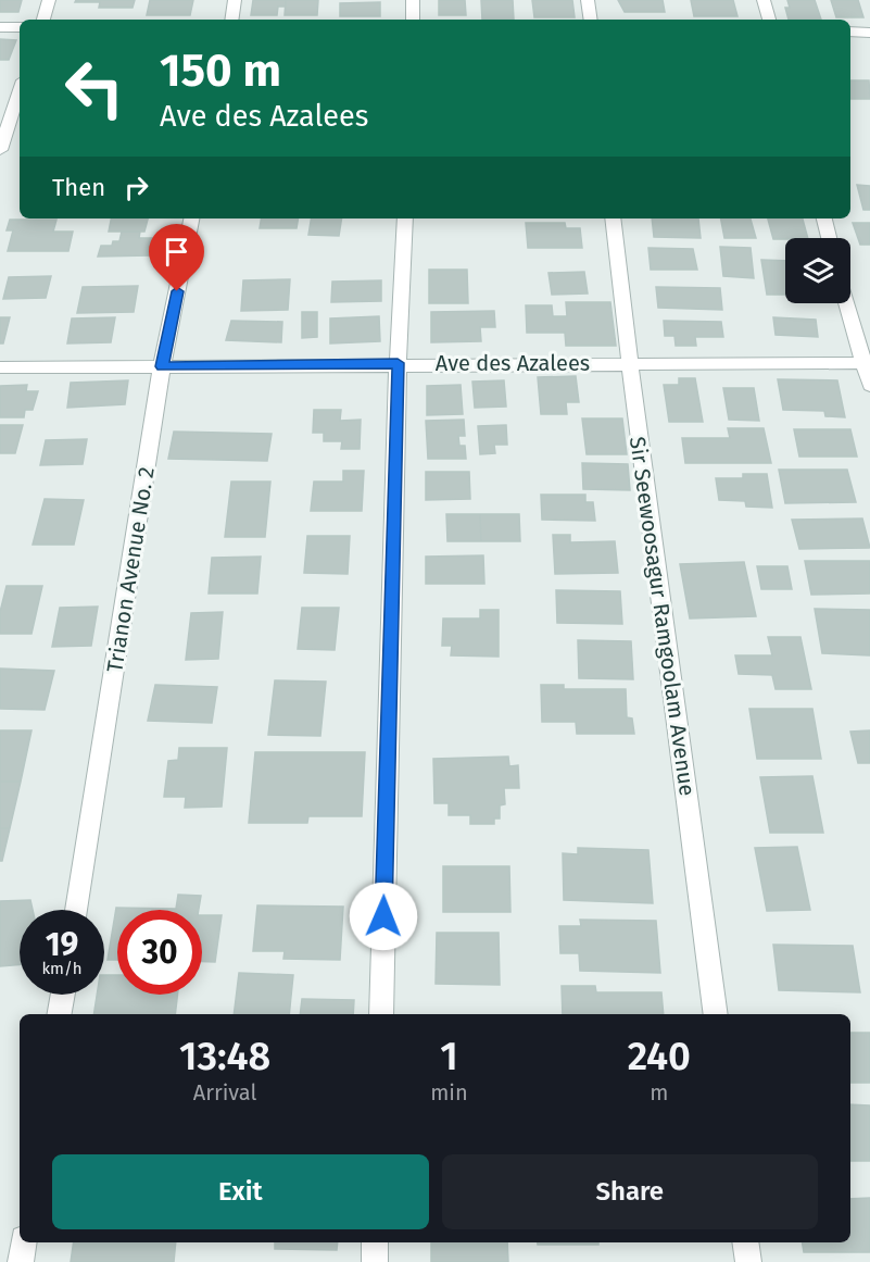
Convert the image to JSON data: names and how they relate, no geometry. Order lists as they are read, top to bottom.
{
  "streets": {
    "street": ["Ave des Azalees", "Trianon Avenue No. 2", "Sir Seewoosagur Ramgoolam Avenue"]
  },
  "crossings": [
    ["Ave des Azalees", "Trianon Avenue No. 2"],
    ["Ave des Azalees", "Sir Seewoosagur Ramgoolam Avenue"]
  ],
  "page": {
    "turn": ["150 m", "Ave des Azalees"],
    "then": "Then",
    "speed": "19 km/h",
    "limit": "30",
    "eta": [
      "13:48",
      "Arrival",
      "1",
      "min",
      "240",
      "m"
    ],
    "buttons": ["Exit", "Share"]
  }
}
